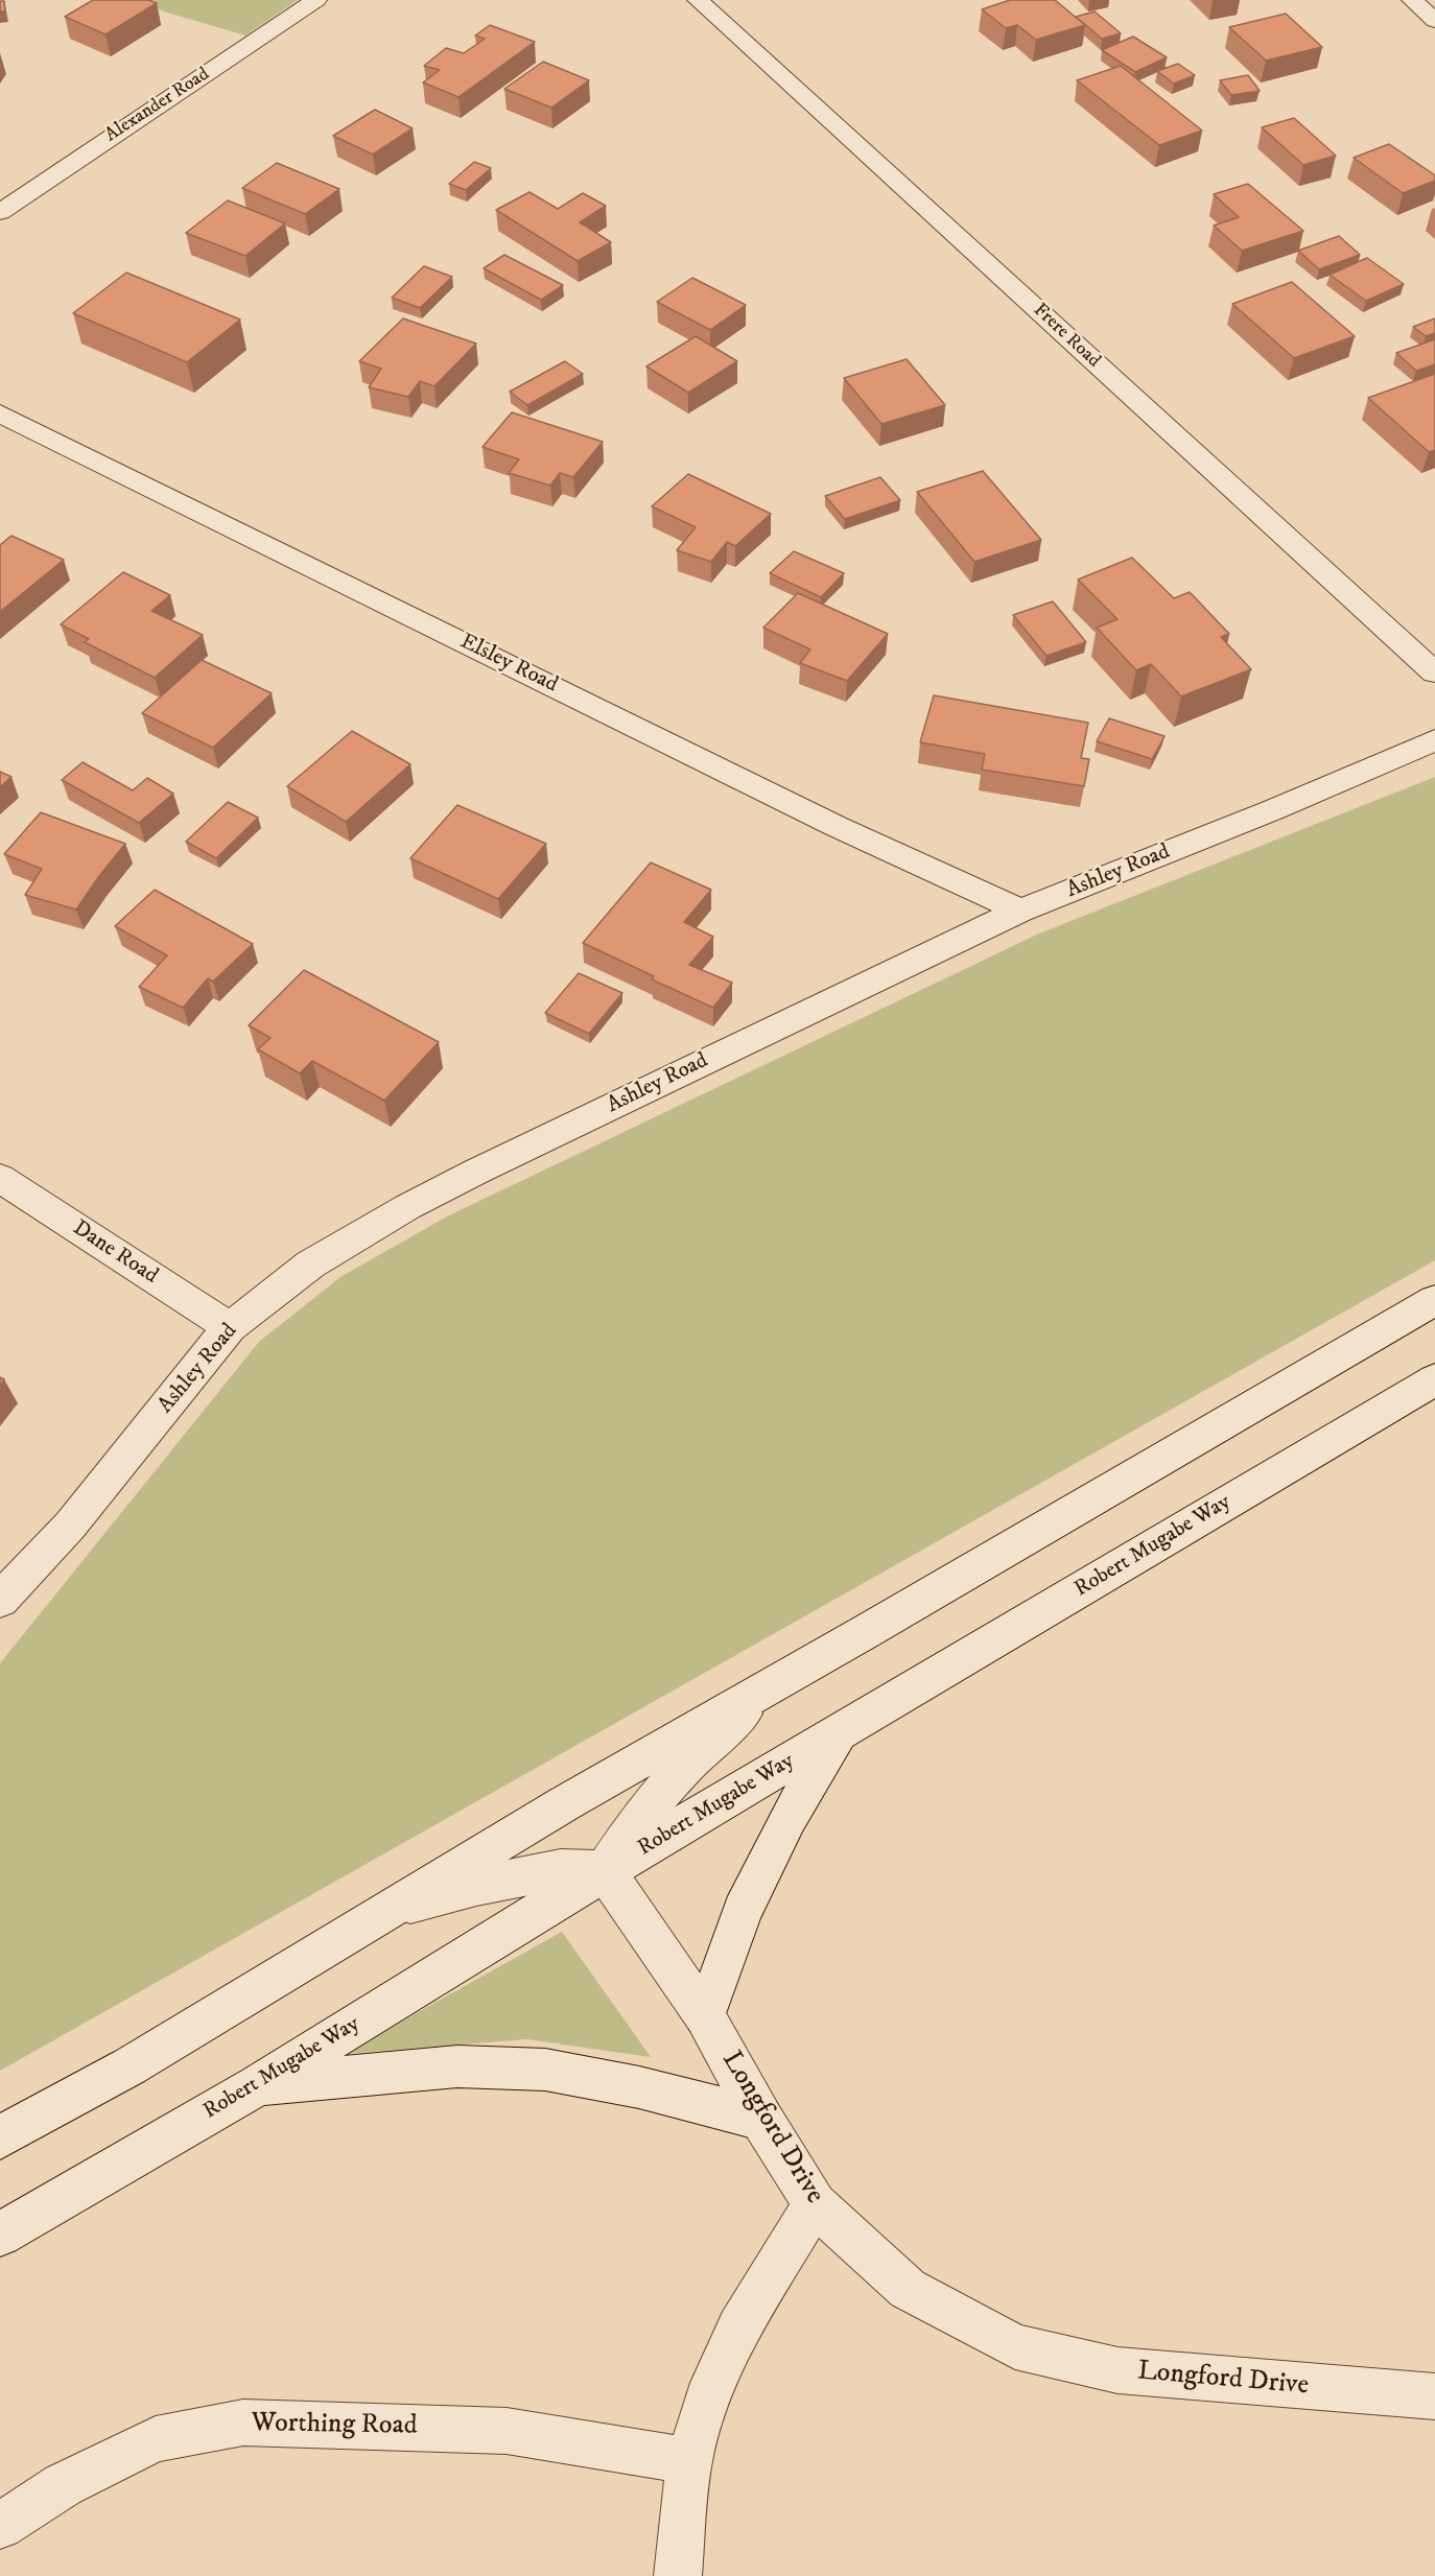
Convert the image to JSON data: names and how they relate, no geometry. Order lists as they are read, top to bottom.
{
  "streets": {
    "street": [
      "Alexander Road",
      "Frere Road",
      "Elsley Road",
      "Ashley Road",
      "Dane Road",
      "Robert Mugabe Way",
      "Longford Drive",
      "Worthing Road"
    ]
  },
  "crossings": [
    ["Elsley Road", "Ashley Road"],
    ["Ashley Road", "Dane Road"],
    ["Robert Mugabe Way", "Longford Drive"]
  ]
}
